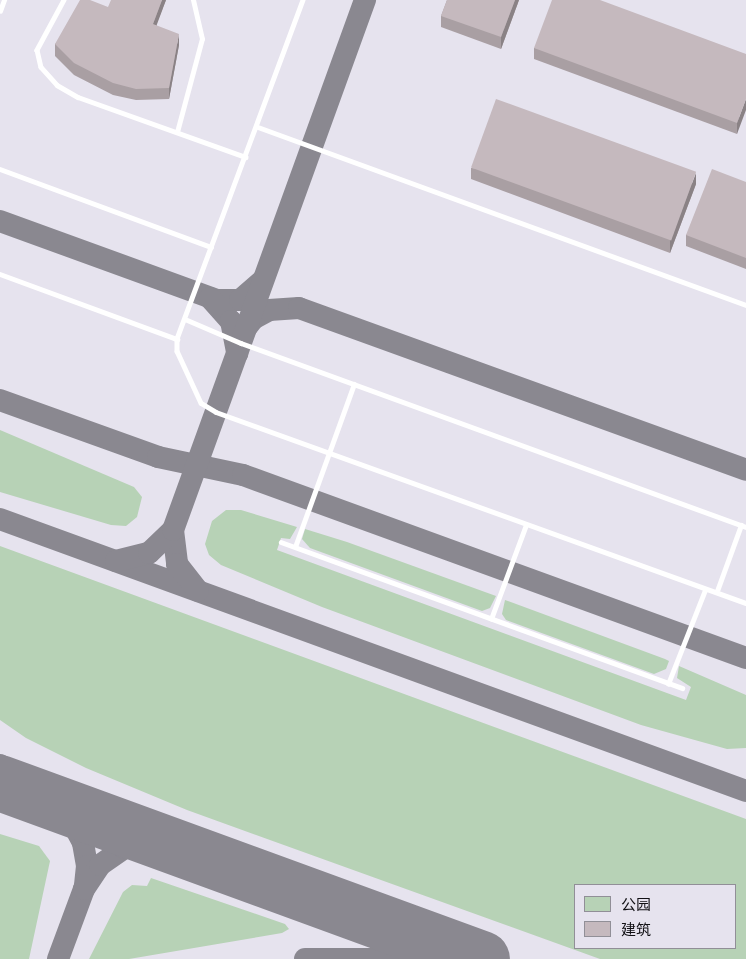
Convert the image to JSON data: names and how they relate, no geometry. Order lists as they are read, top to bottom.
{
  "legend": ["公园", "建筑"]
}
